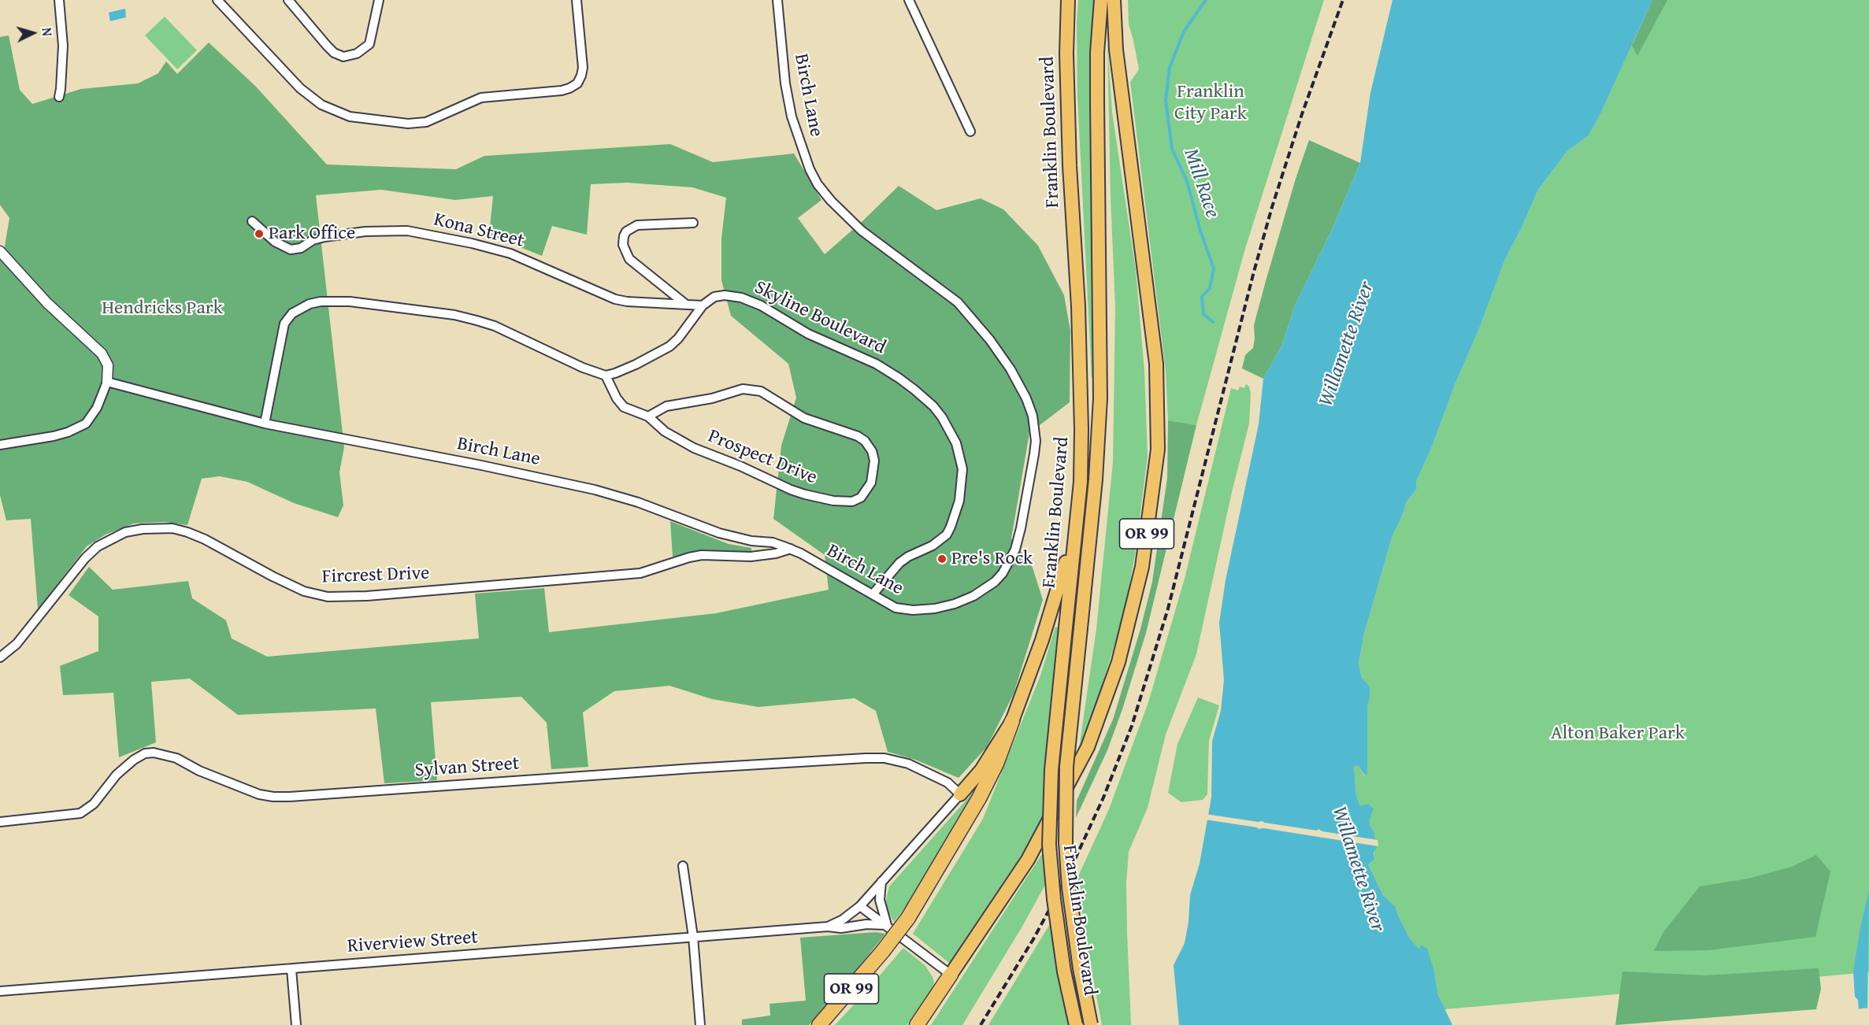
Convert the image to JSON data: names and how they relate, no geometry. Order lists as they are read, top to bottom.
{
  "streets": {
    "highway": ["OR 99"],
    "main road": ["Franklin Boulevard"],
    "street": [
      "Birch Lane",
      "Kona Street",
      "Skyline Boulevard",
      "Prospect Drive",
      "Fircrest Drive",
      "Sylvan Street",
      "Riverview Street"
    ]
  },
  "crossings": [
    ["Birch Lane", "Skyline Boulevard"],
    ["Birch Lane", "Fircrest Drive"],
    ["Franklin Boulevard", "OR 99"],
    ["Kona Street", "Skyline Boulevard"],
    ["Skyline Boulevard", "Prospect Drive"],
    ["Sylvan Street", "Riverview Street"]
  ],
  "water": ["Mill Race", "Willamette River"],
  "parks": ["Franklin City Park", "Hendricks Park", "Alton Baker Park"],
  "places": ["Park Office", "Pre's Rock"],
  "north": "right"
}
